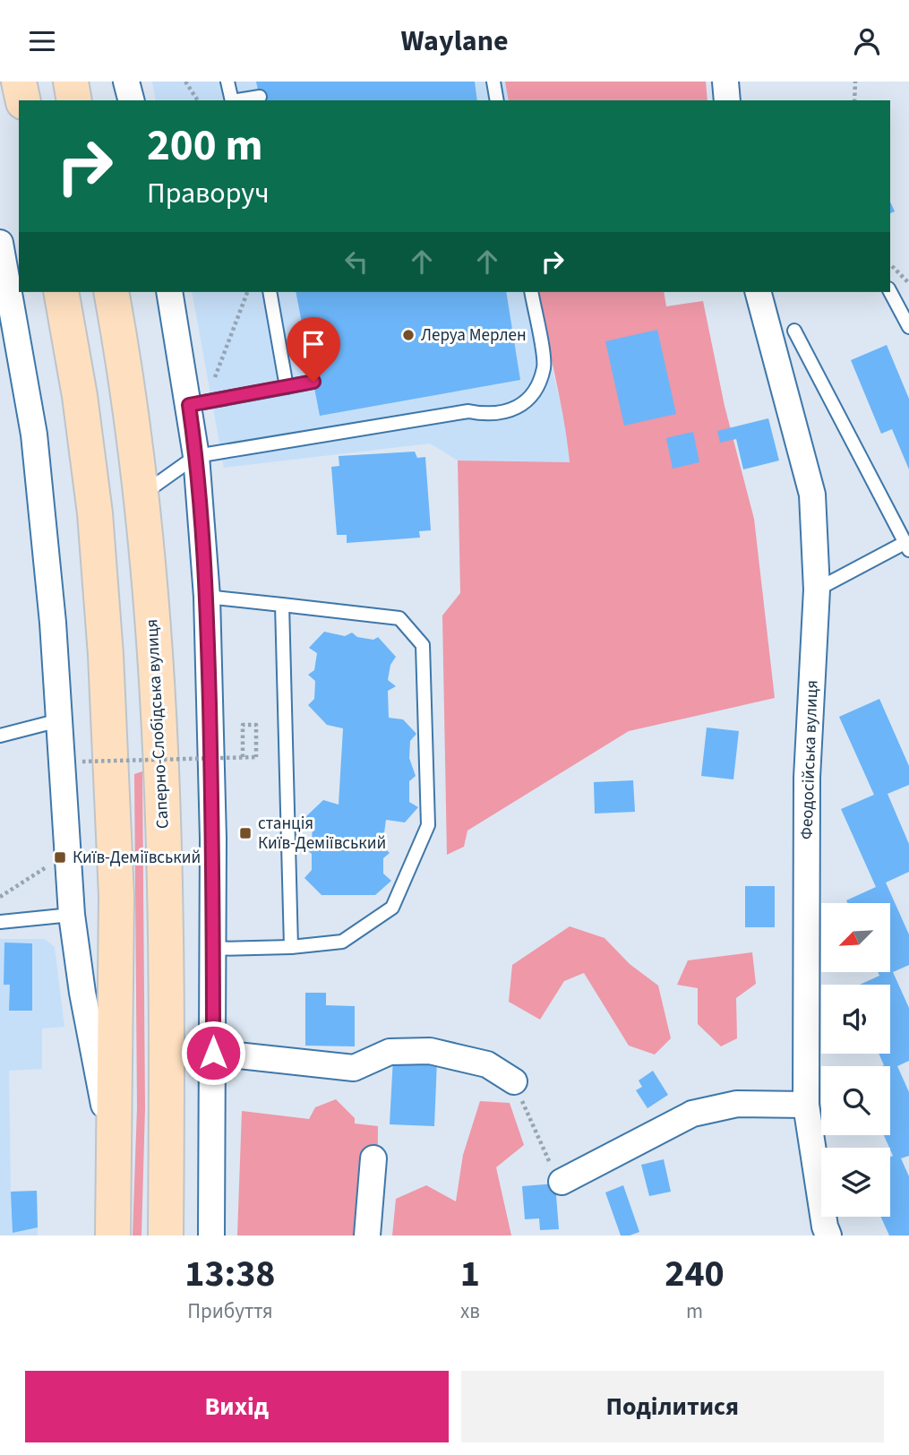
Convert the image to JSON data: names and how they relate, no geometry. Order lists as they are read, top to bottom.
{
  "streets": {
    "main road": ["Саперно-Слобідська вулиця"],
    "street": ["Феодосійська вулиця"]
  },
  "places": {
    "other": ["Леруа Мерлен"],
    "transit": ["станція Київ-Деміївський", "Київ-Деміївський"]
  },
  "north": "bottom left",
  "page": {
    "header": "Waylane",
    "turn": ["200 m", "Праворуч"],
    "eta": [
      "13:38",
      "Прибуття",
      "1",
      "хв",
      "240",
      "m"
    ],
    "buttons": ["Вихід", "Поділитися"]
  }
}
